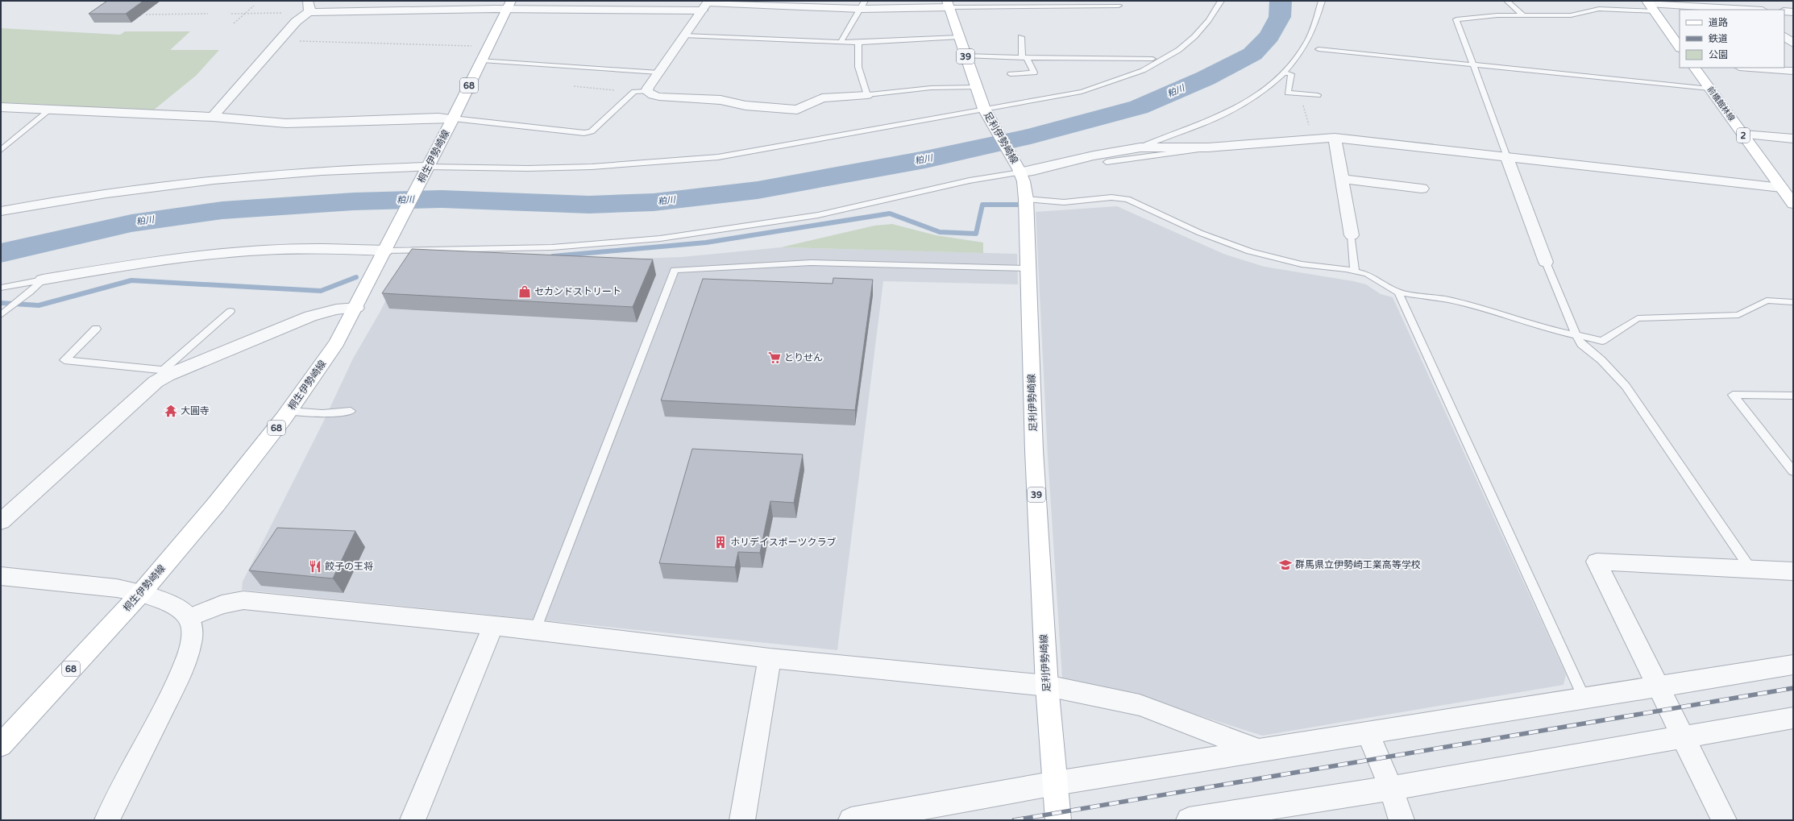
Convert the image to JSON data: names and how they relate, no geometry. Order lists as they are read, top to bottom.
{
  "streets": {
    "main road": [
      "39",
      "68",
      "前橋館林線",
      "2",
      "足利伊勢崎線",
      "桐生伊勢崎線"
    ]
  },
  "water": ["粕川"],
  "places": {
    "shop": ["セカンドストリート"],
    "supermarket": ["とりせん"],
    "temple": ["大圓寺"],
    "building": ["ホリデイスポーツクラブ"],
    "school or university": ["群馬県立伊勢崎工業高等学校"],
    "restaurant": ["餃子の王将"]
  },
  "legend": ["道路", "鉄道", "公園"]
}
